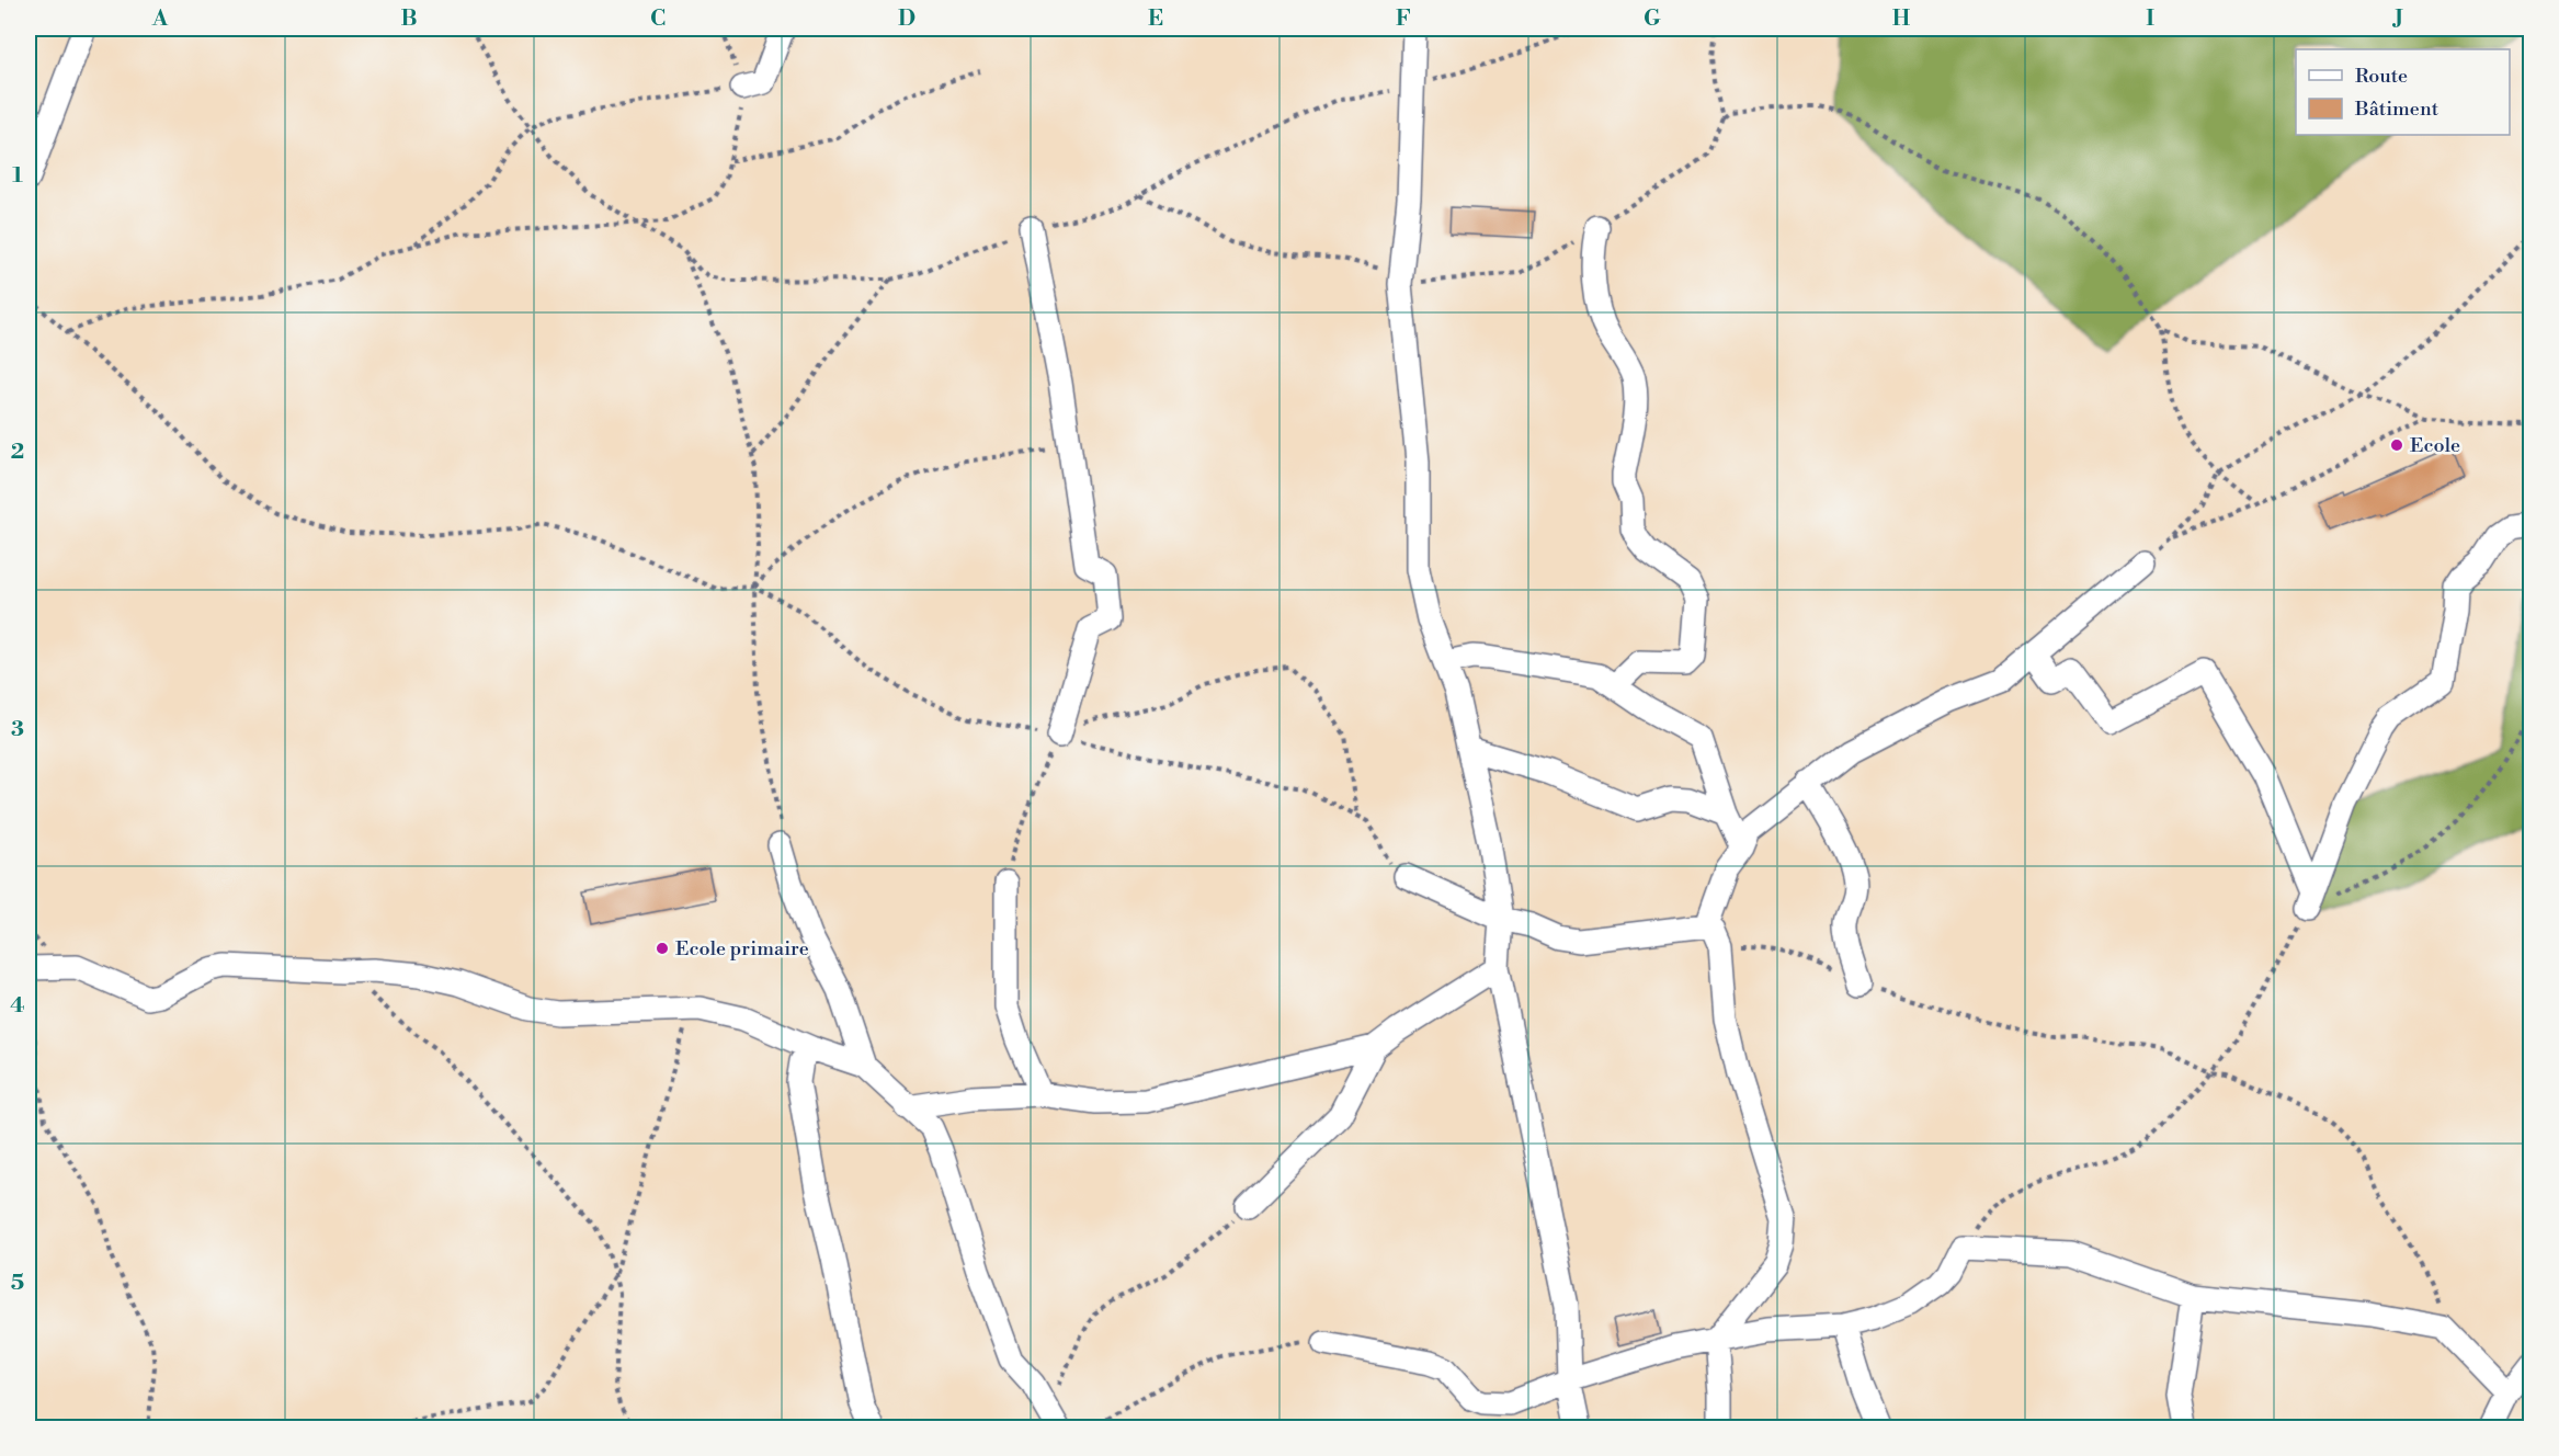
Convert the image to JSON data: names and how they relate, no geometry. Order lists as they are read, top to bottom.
{
  "places": ["Ecole", "Ecole primaire"],
  "legend": ["Route", "Bâtiment"],
  "grid": {
    "columns": [
      "A",
      "B",
      "C",
      "D",
      "E",
      "F",
      "G",
      "H",
      "I",
      "J"
    ],
    "rows": [
      "1",
      "2",
      "3",
      "4",
      "5"
    ]
  }
}
